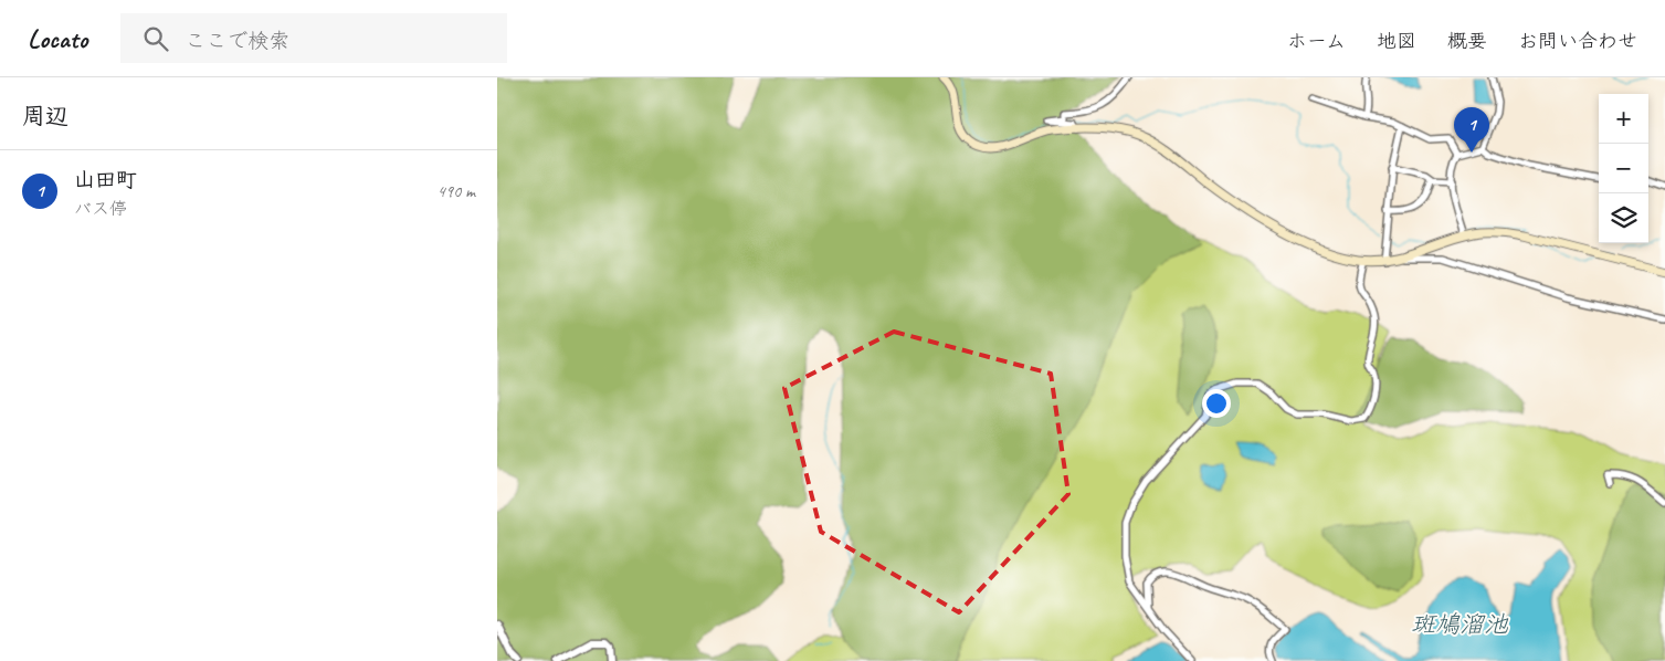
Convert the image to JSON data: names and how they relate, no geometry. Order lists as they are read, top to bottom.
{
  "water": ["斑鳩溜池"],
  "page": {
    "header": "Locato",
    "search": "ここで検索",
    "nav": [
      "ホーム",
      "地図",
      "概要",
      "お問い合わせ"
    ],
    "heading": "周辺",
    "map_buttons": ["+", "−"],
    "pins": "1",
    "list": [
      {
        "mark": "1",
        "name": "山田町",
        "note": "バス停",
        "value": "490 m"
      }
    ]
  }
}
